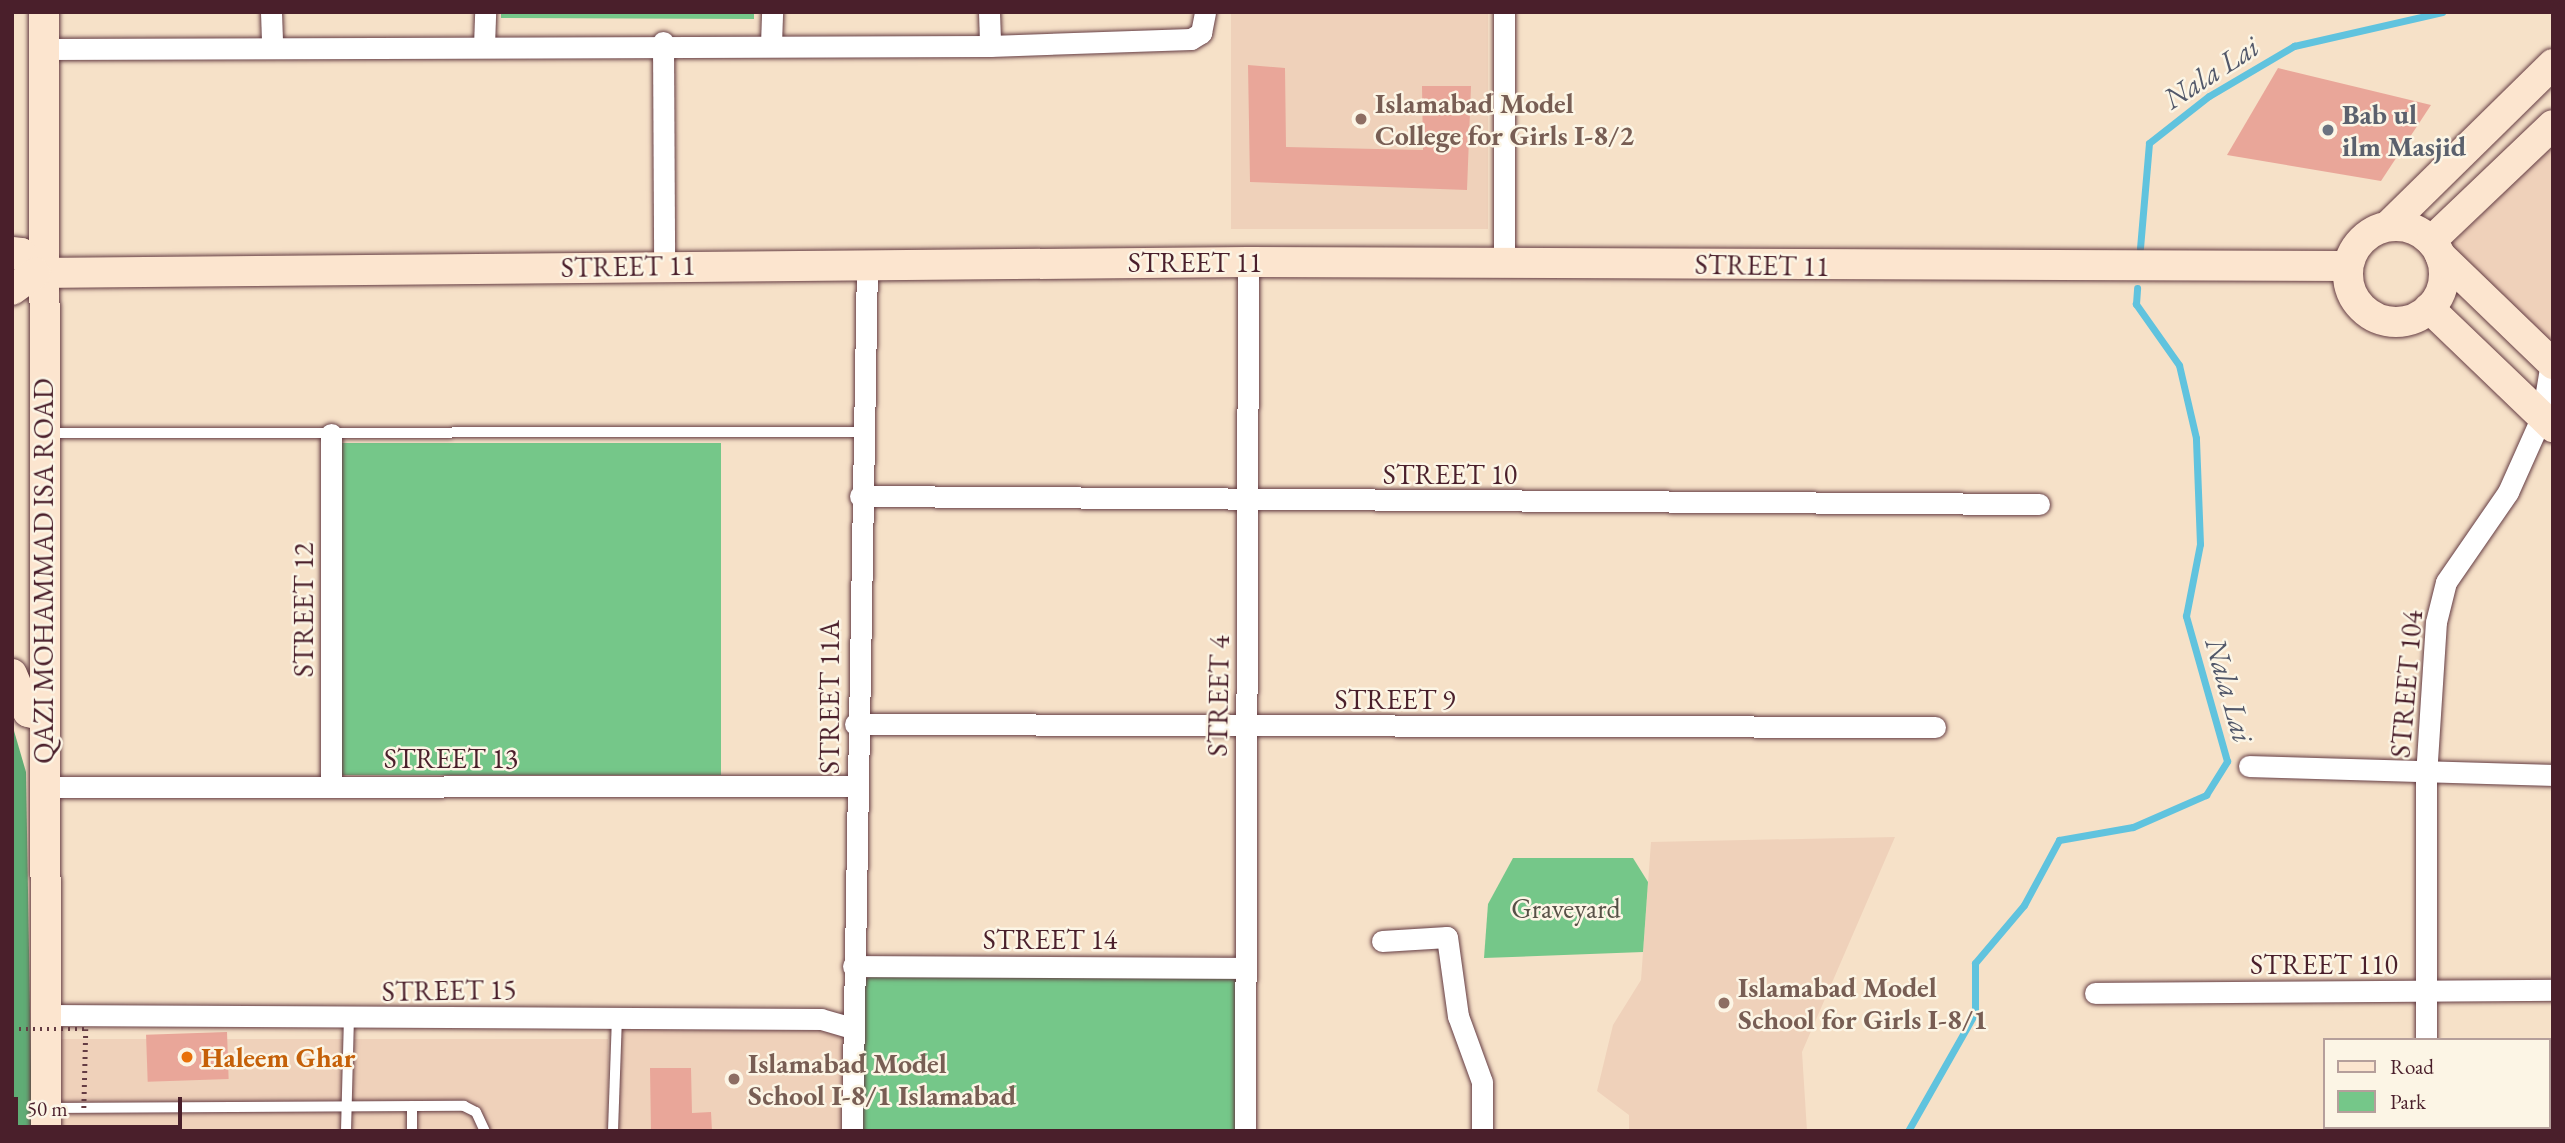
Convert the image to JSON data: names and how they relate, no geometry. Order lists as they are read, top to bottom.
{
  "streets": {
    "street": [
      "STREET 11",
      "STREET 10",
      "QAZI MOHAMMAD ISA ROAD",
      "STREET 12",
      "STREET 104",
      "STREET 4",
      "STREET 11A",
      "STREET 9",
      "STREET 13",
      "STREET 14",
      "STREET 110",
      "STREET 15"
    ]
  },
  "crossings": [
    ["STREET 11", "QAZI MOHAMMAD ISA ROAD"],
    ["STREET 11", "STREET 4"],
    ["STREET 11", "STREET 11A"],
    ["STREET 10", "STREET 4"],
    ["STREET 10", "STREET 11A"],
    ["QAZI MOHAMMAD ISA ROAD", "STREET 13"],
    ["QAZI MOHAMMAD ISA ROAD", "STREET 15"],
    ["STREET 12", "STREET 13"],
    ["STREET 104", "STREET 110"],
    ["STREET 4", "STREET 9"],
    ["STREET 4", "STREET 14"],
    ["STREET 11A", "STREET 9"],
    ["STREET 11A", "STREET 13"],
    ["STREET 11A", "STREET 14"],
    ["STREET 11A", "STREET 15"]
  ],
  "water": ["Nala Lai"],
  "parks": ["Graveyard"],
  "places": [
    "Islamabad Model College for Girls I-8/2",
    "Bab ul ilm Masjid",
    "Islamabad Model School for Girls I-8/1",
    "Haleem Ghar",
    "Islamabad Model School I-8/1 Islamabad"
  ],
  "legend": ["Road", "Park"],
  "scale_bar": "50 m"
}
